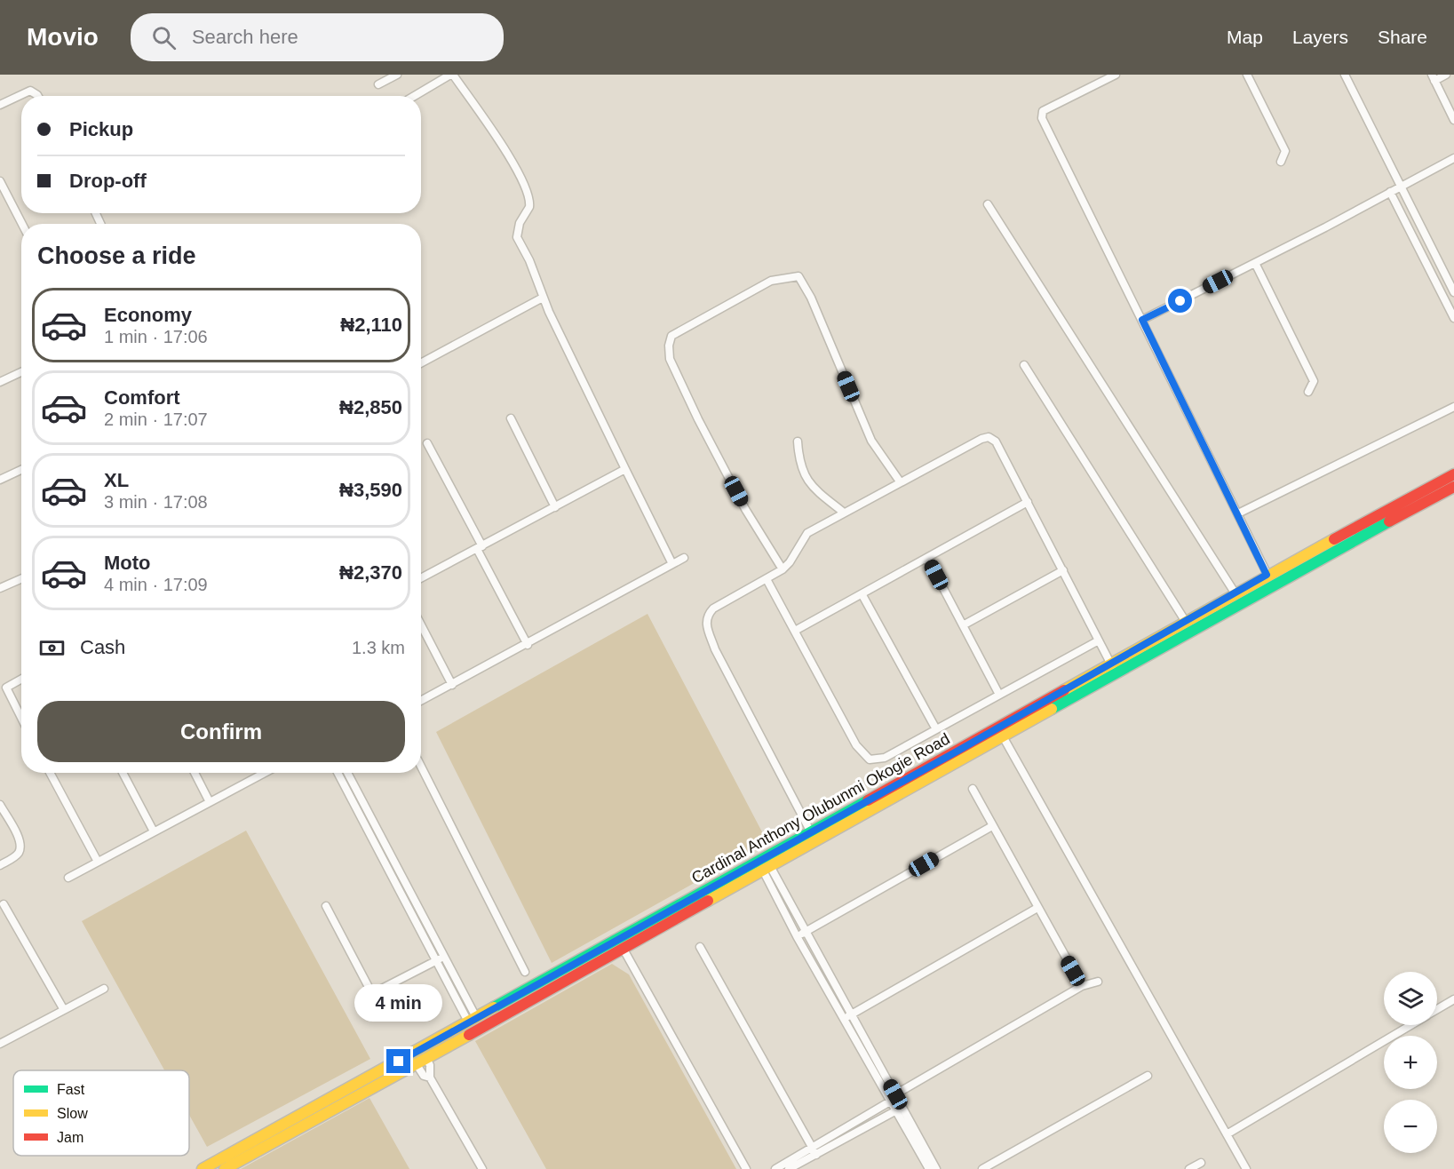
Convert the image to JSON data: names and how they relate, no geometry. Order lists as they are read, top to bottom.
{
  "streets": {
    "street": ["Cardinal Anthony Olubunmi Okogie Road"]
  },
  "legend": ["Fast", "Slow", "Jam"],
  "page": {
    "header": "Movio",
    "search": "Search here",
    "nav": ["Map", "Layers", "Share"],
    "banner": ["Pickup", "Drop-off"],
    "heading": "Choose a ride",
    "list": [
      {
        "name": "Economy",
        "note": "1 min · 17:06",
        "value": "₦2,110"
      },
      {
        "name": "Comfort",
        "note": "2 min · 17:07",
        "value": "₦2,850"
      },
      {
        "name": "XL",
        "note": "3 min · 17:08",
        "value": "₦3,590"
      },
      {
        "name": "Moto",
        "note": "4 min · 17:09",
        "value": "₦2,370"
      }
    ],
    "pay": ["Cash", "1.3 km"],
    "buttons": "Confirm",
    "map_buttons": ["+", "−"],
    "bubble": "4 min"
  }
}
